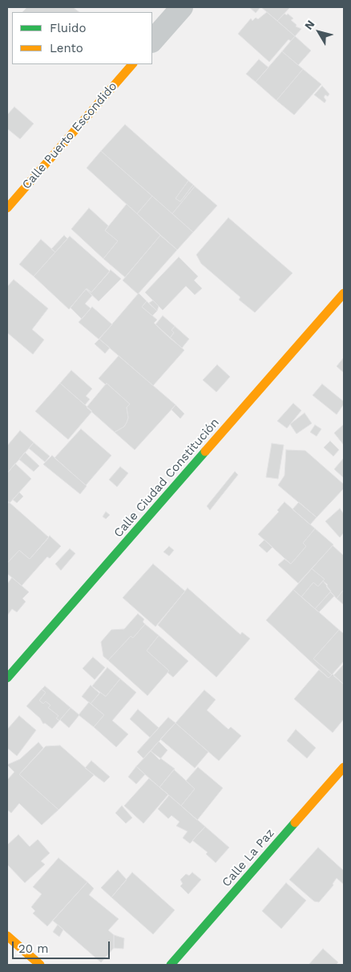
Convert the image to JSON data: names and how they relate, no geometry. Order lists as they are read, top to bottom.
{
  "streets": {
    "street": ["Calle Puerto Escondido", "Calle Ciudad Constitución", "Calle La Paz"]
  },
  "legend": ["Fluido", "Lento"],
  "scale_bar": "20 m",
  "north": "top left"
}
